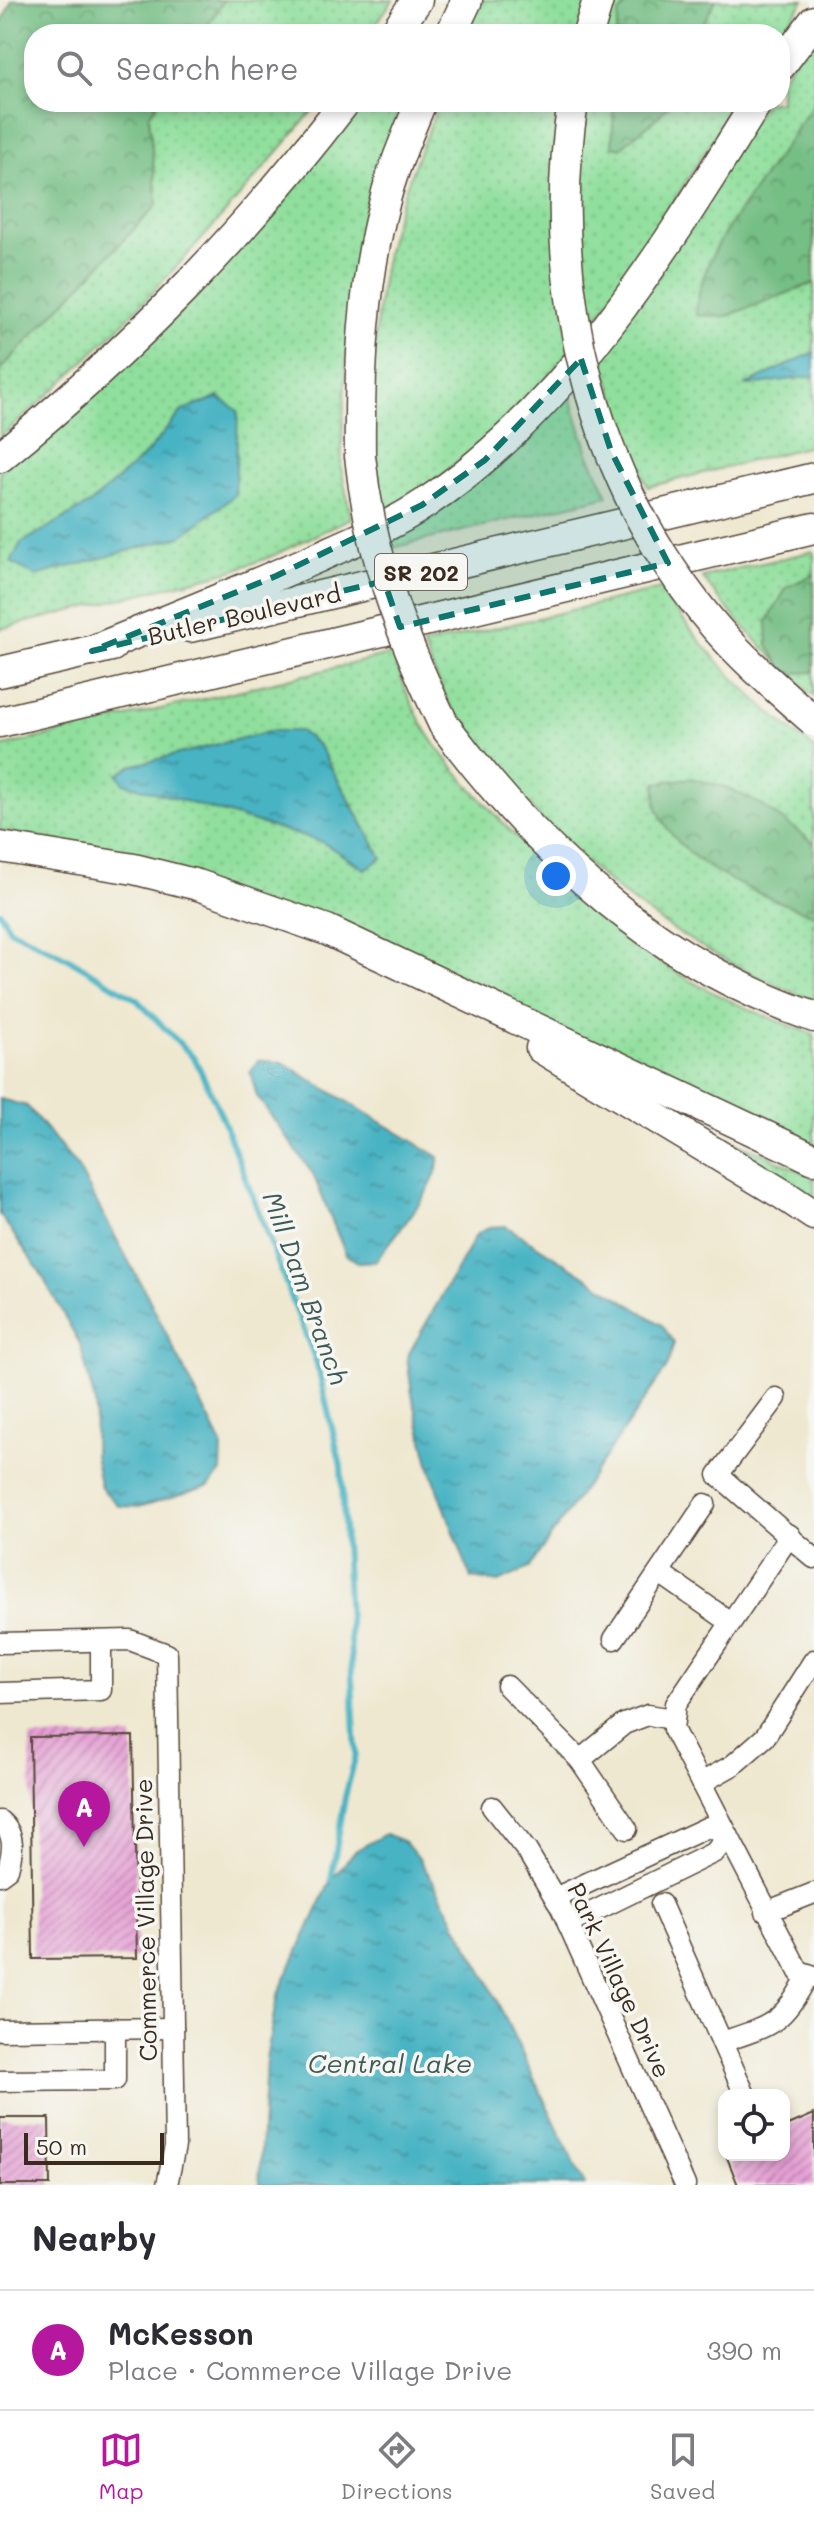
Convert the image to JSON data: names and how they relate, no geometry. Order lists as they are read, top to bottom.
{
  "streets": {
    "highway": ["SR 202", "Butler Boulevard"],
    "street": ["Commerce Village Drive", "Park Village Drive"]
  },
  "water": ["Mill Dam Branch", "Central Lake"],
  "scale_bar": "50 m",
  "page": {
    "search": "Search here",
    "pins": "A",
    "scale": "50 m",
    "heading": "Nearby",
    "list": [
      {
        "mark": "A",
        "name": "McKesson",
        "note": "Place · Commerce Village Drive",
        "value": "390 m"
      }
    ],
    "nav": ["Map", "Directions", "Saved"]
  }
}
